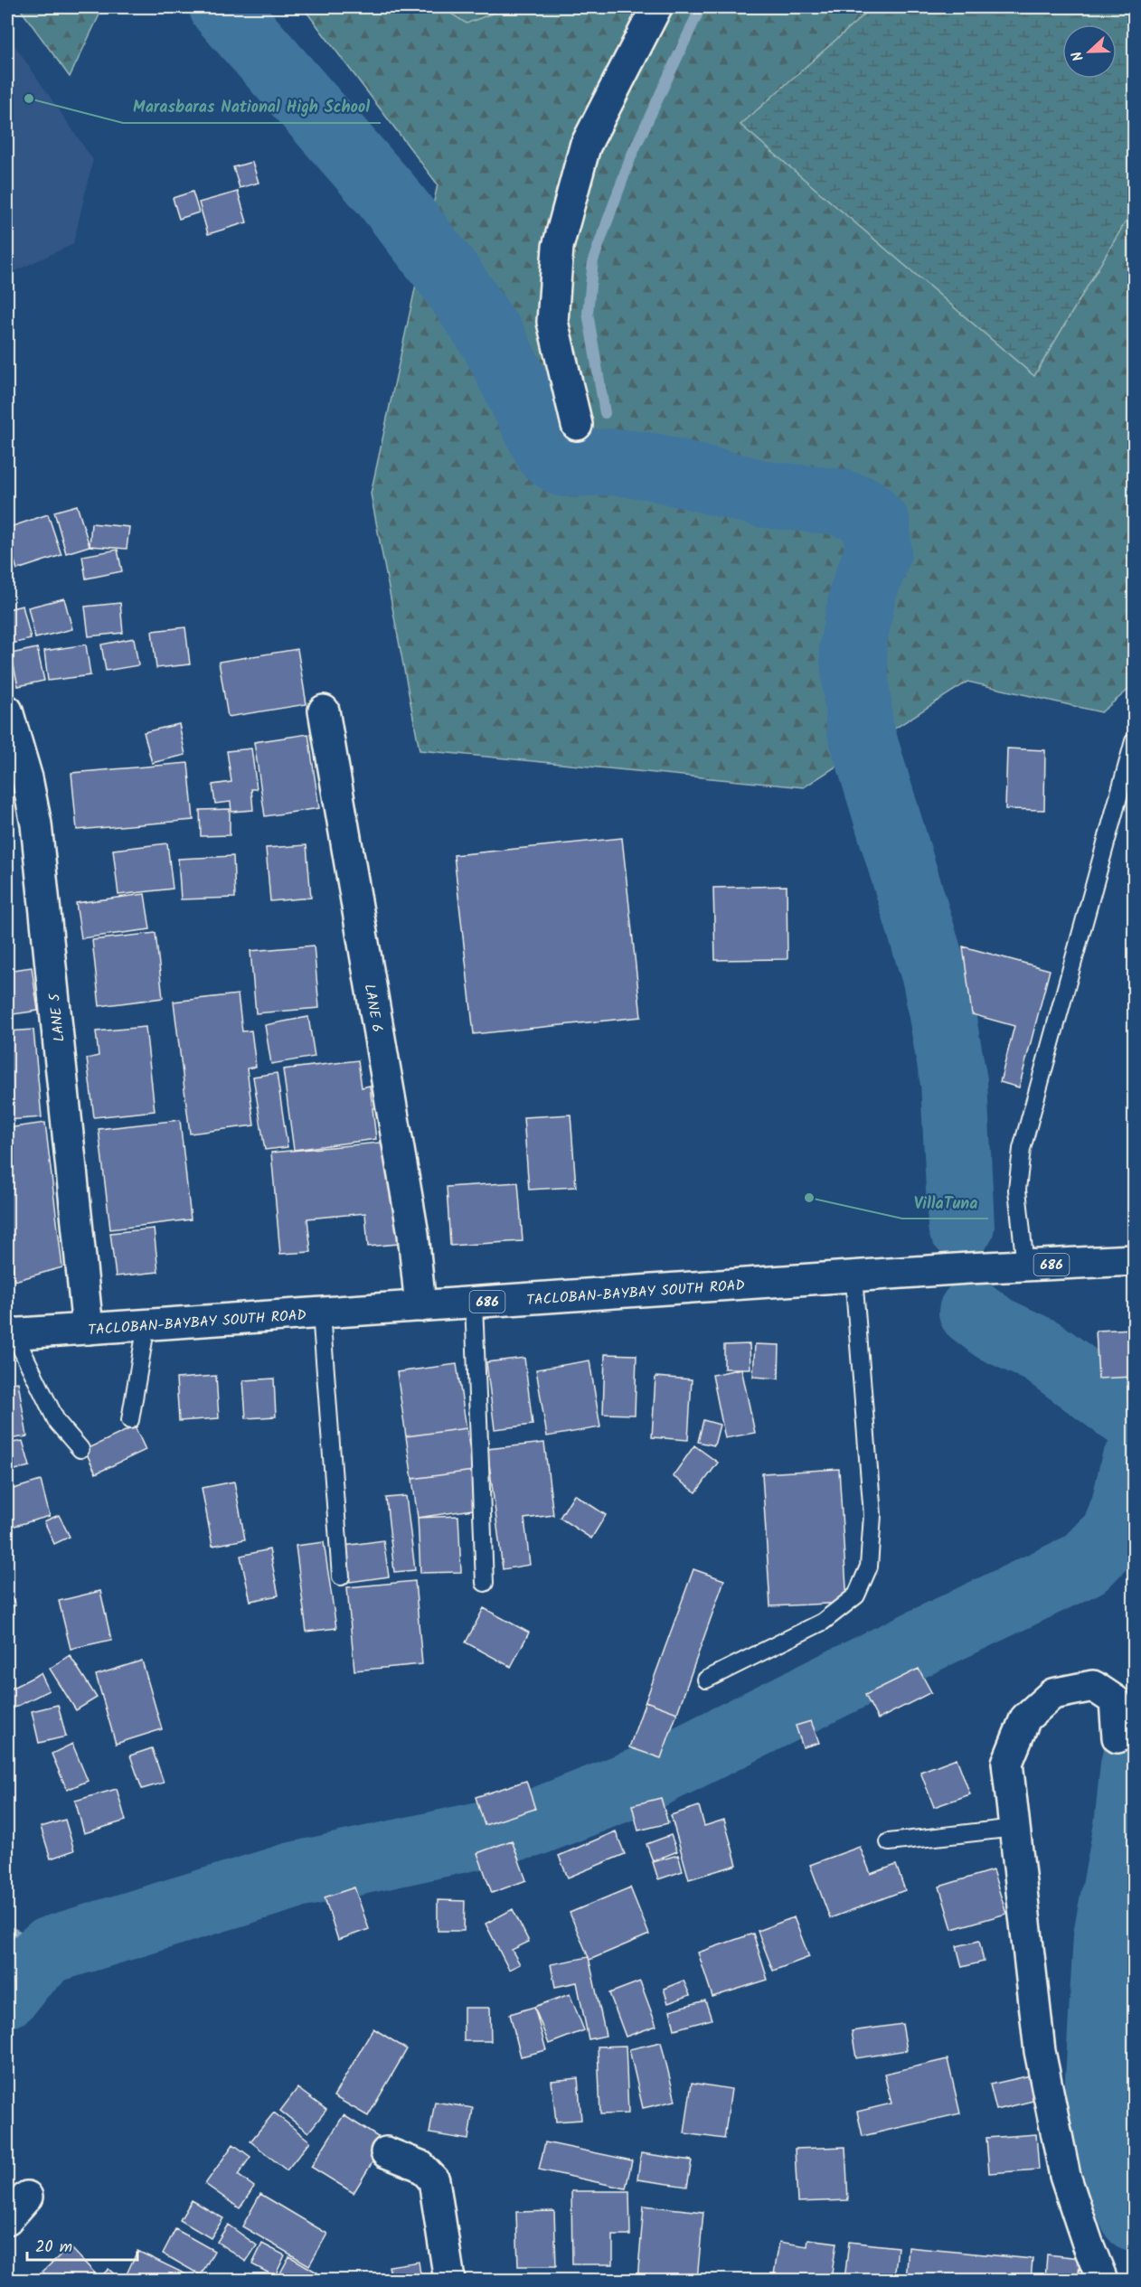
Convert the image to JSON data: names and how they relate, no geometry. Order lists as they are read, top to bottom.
{
  "streets": {
    "street": [
      "LANE 6",
      "LANE 5",
      "686",
      "TACLOBAN-BAYBAY SOUTH ROAD"
    ]
  },
  "crossings": [
    ["LANE 6", "TACLOBAN-BAYBAY SOUTH ROAD"],
    ["LANE 5", "TACLOBAN-BAYBAY SOUTH ROAD"]
  ],
  "places": ["Marasbaras National High School", "VillaTuna"],
  "scale_bar": "20 m",
  "north": "left"
}
